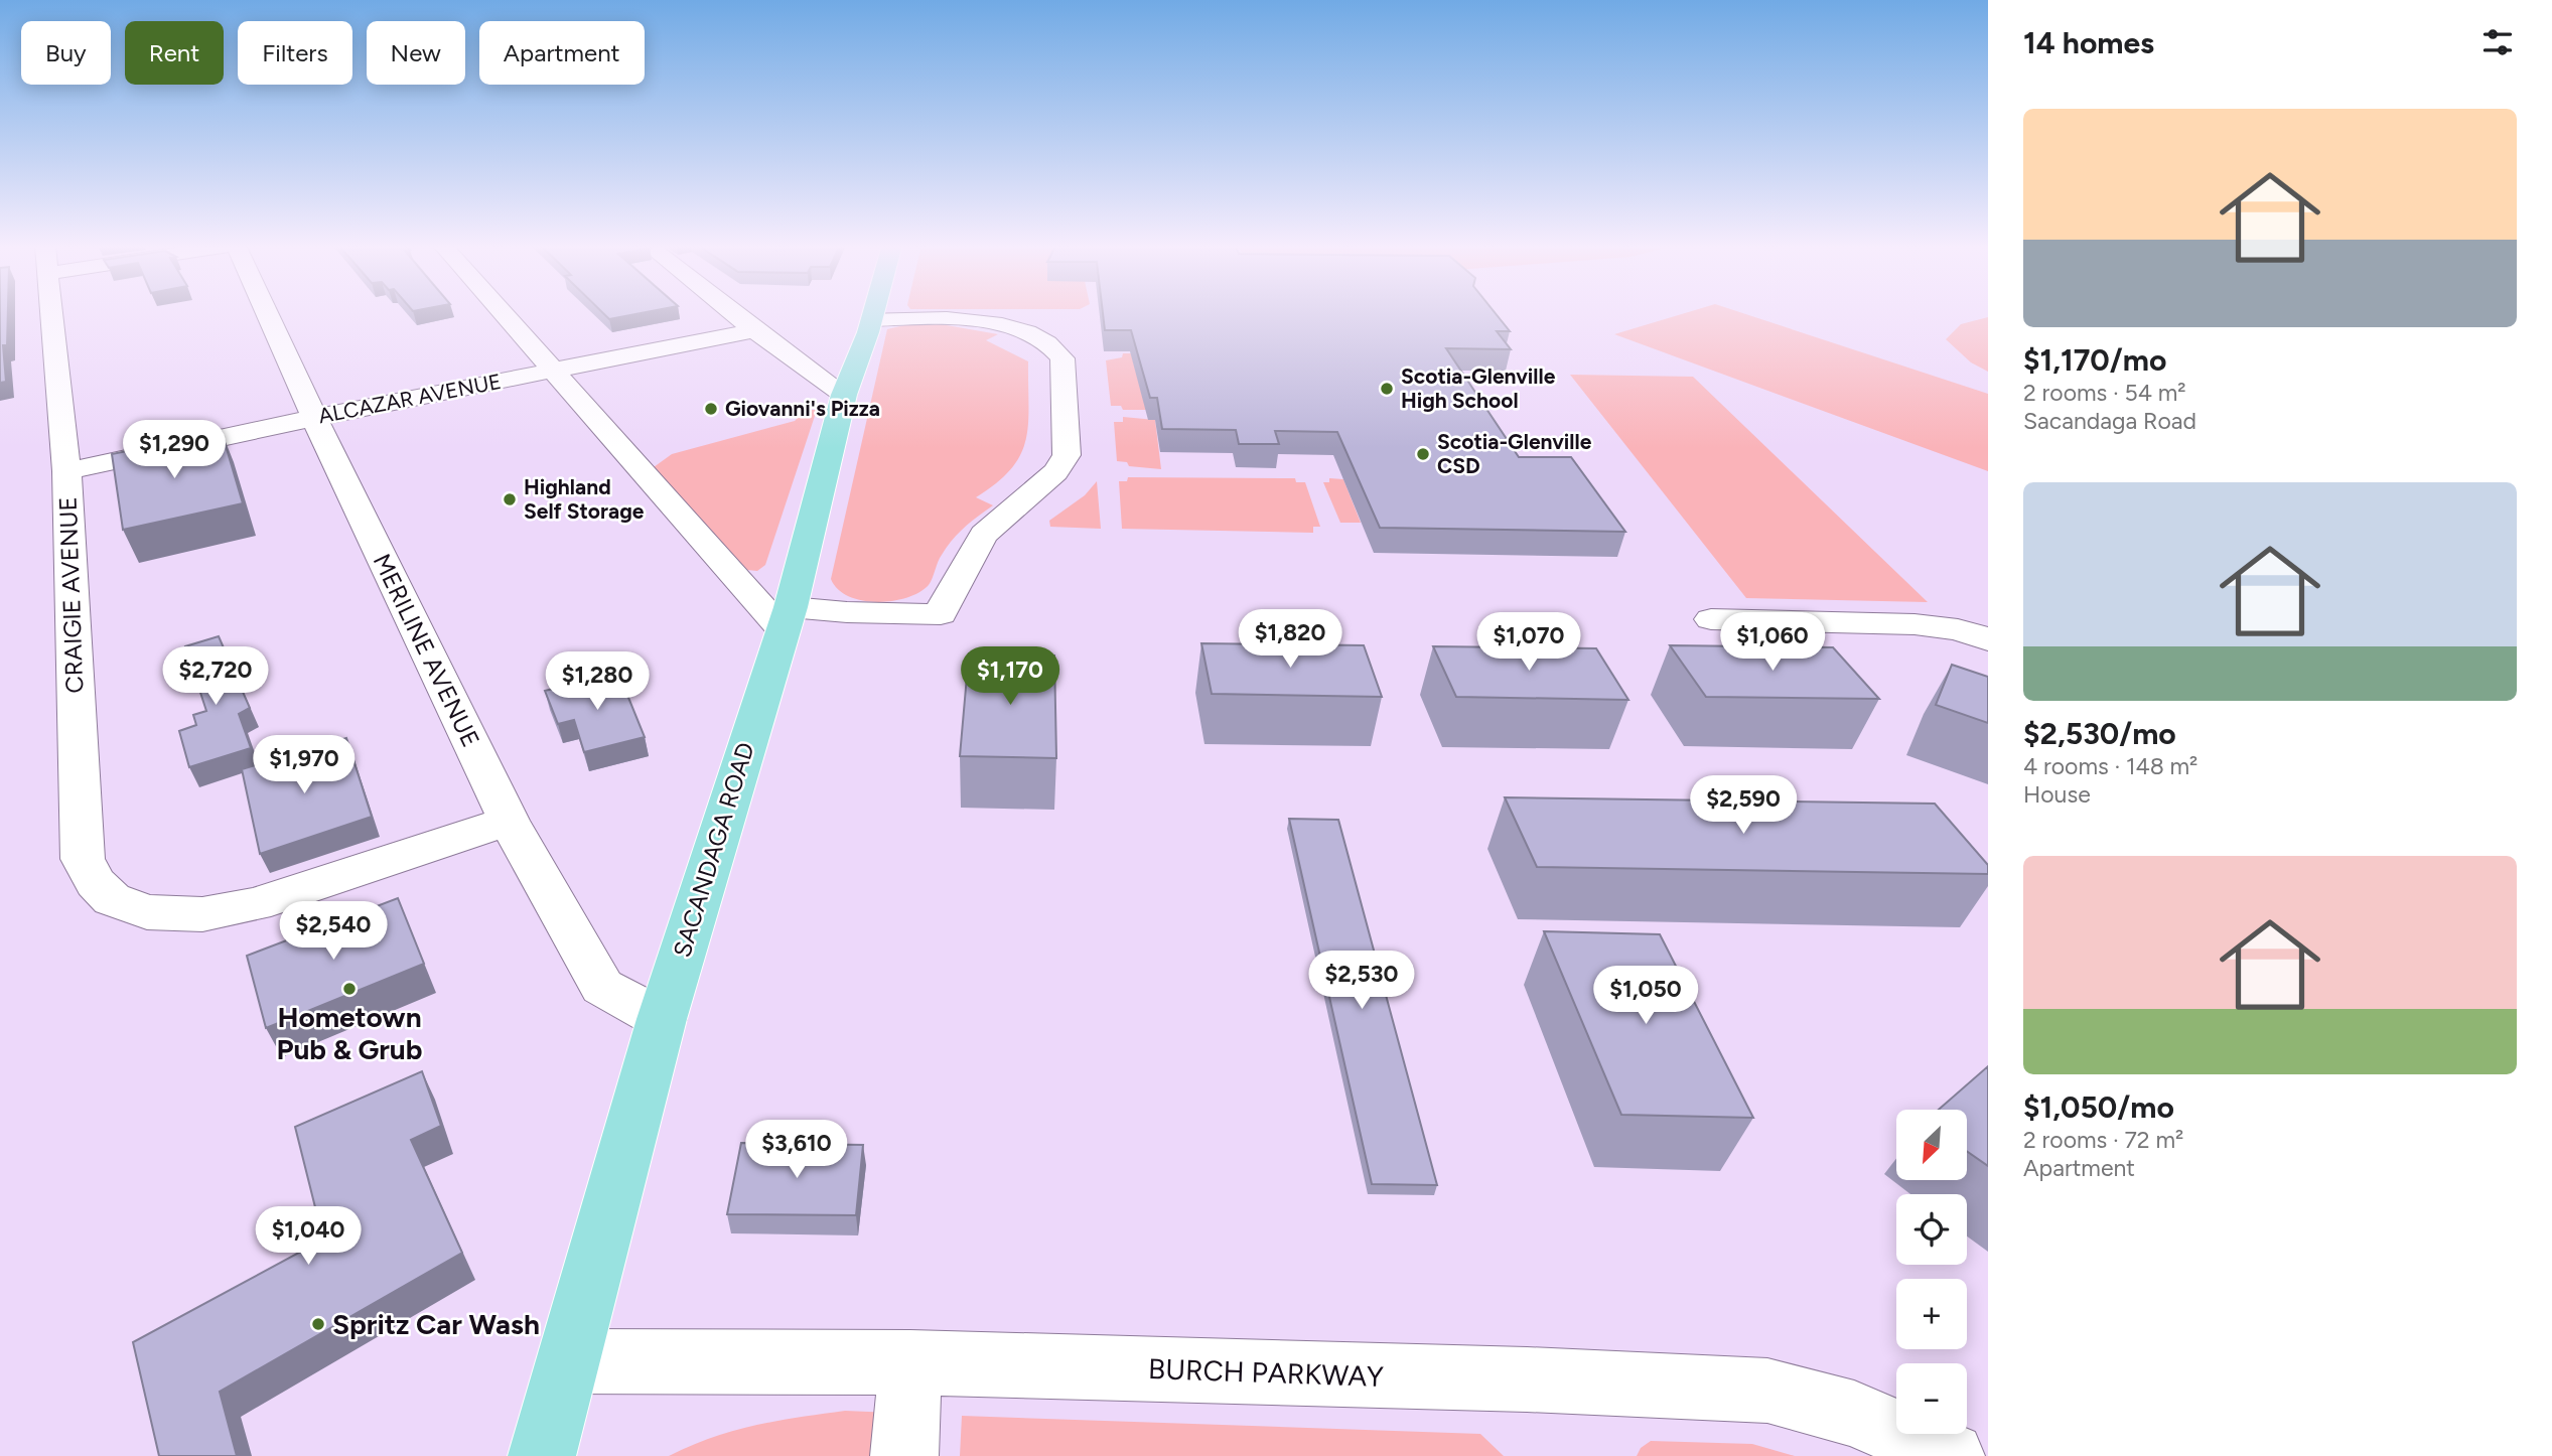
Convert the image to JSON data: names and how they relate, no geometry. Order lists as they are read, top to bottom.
{
  "streets": {
    "main road": ["SACANDAGA ROAD"],
    "street": [
      "ALCAZAR AVENUE",
      "CRAIGIE AVENUE",
      "MERILINE AVENUE",
      "BURCH PARKWAY"
    ]
  },
  "crossings": [
    ["ALCAZAR AVENUE", "CRAIGIE AVENUE"],
    ["ALCAZAR AVENUE", "MERILINE AVENUE"],
    ["CRAIGIE AVENUE", "MERILINE AVENUE"],
    ["MERILINE AVENUE", "SACANDAGA ROAD"],
    ["SACANDAGA ROAD", "BURCH PARKWAY"]
  ],
  "places": [
    "Scotia-Glenville High School",
    "Giovanni's Pizza",
    "Scotia-Glenville CSD",
    "Highland Self Storage",
    "Hometown Pub & Grub",
    "Spritz Car Wash"
  ],
  "north": "bottom left",
  "page": {
    "heading": "14 homes",
    "chip": [
      "Buy",
      "Rent",
      "Filters",
      "New",
      "Apartment"
    ],
    "list": [
      {
        "name": "$1,170/mo",
        "note": "2 rooms · 54 m² · Sacandaga Road"
      },
      {
        "name": "$2,530/mo",
        "note": "4 rooms · 148 m² · House"
      },
      {
        "name": "$1,050/mo",
        "note": "2 rooms · 72 m² · Apartment"
      }
    ],
    "price": [
      "$1,290",
      "$1,820",
      "$1,070",
      "$1,060",
      "$2,720",
      "$1,170",
      "$1,280",
      "$1,970",
      "$2,590",
      "$2,540",
      "$2,530",
      "$1,050",
      "$3,610",
      "$1,040"
    ],
    "map_buttons": ["+", "−"]
  }
}
